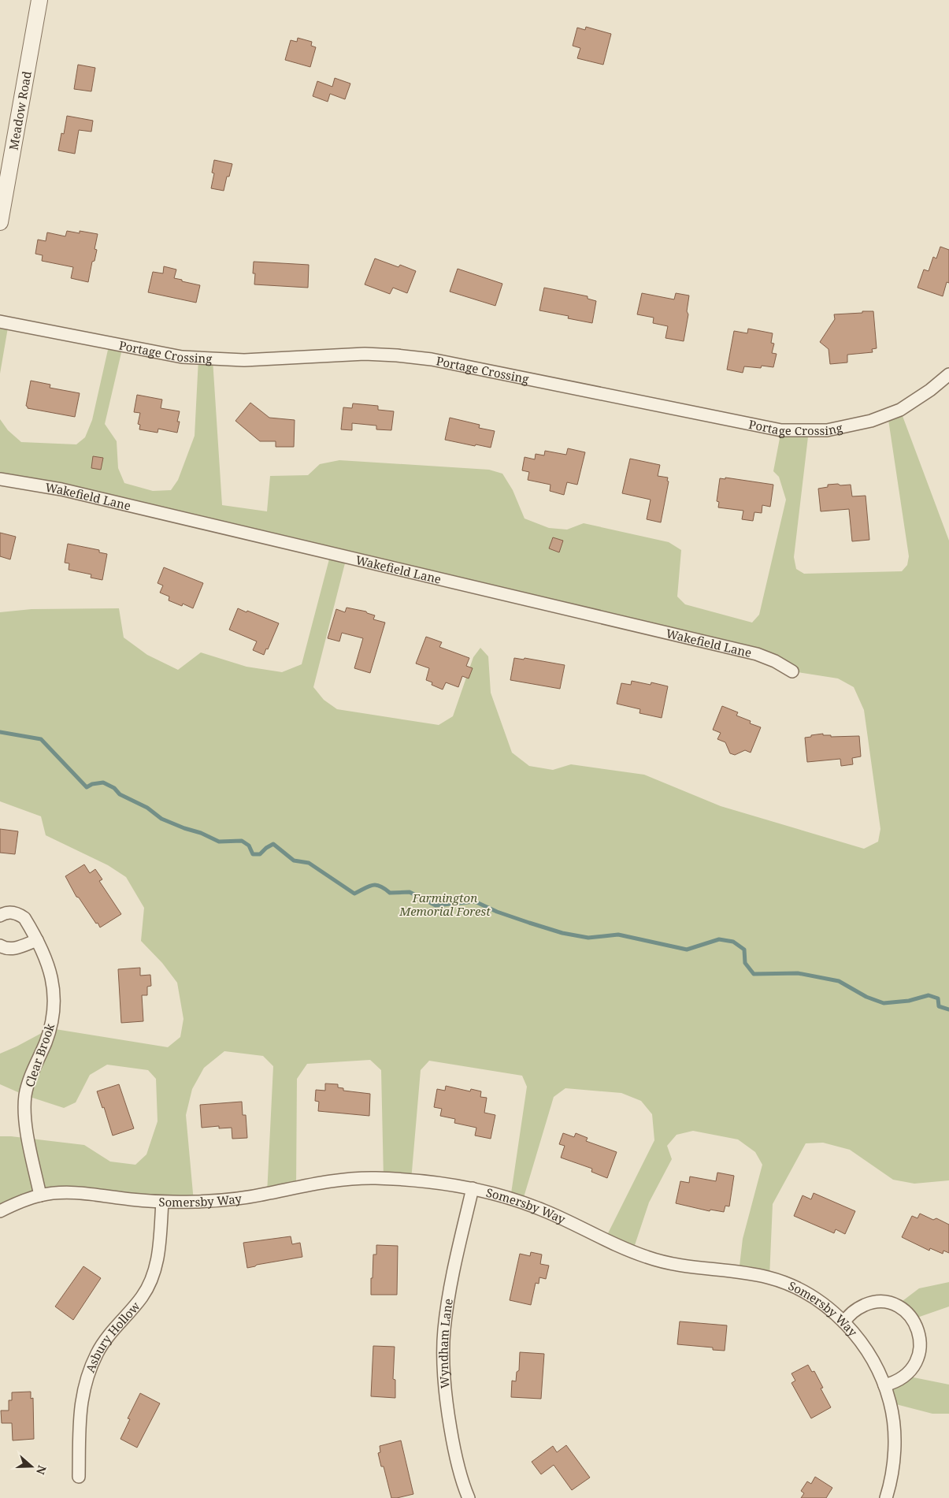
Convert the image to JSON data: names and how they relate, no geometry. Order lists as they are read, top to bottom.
{
  "streets": {
    "street": [
      "Meadow Road",
      "Portage Crossing",
      "Wakefield Lane",
      "Clear Brook",
      "Somersby Way",
      "Asbury Hollow",
      "Wyndham Lane"
    ]
  },
  "crossings": [
    ["Clear Brook", "Somersby Way"],
    ["Somersby Way", "Asbury Hollow"],
    ["Somersby Way", "Wyndham Lane"]
  ],
  "parks": ["Farmington Memorial Forest"],
  "north": "right"
}
